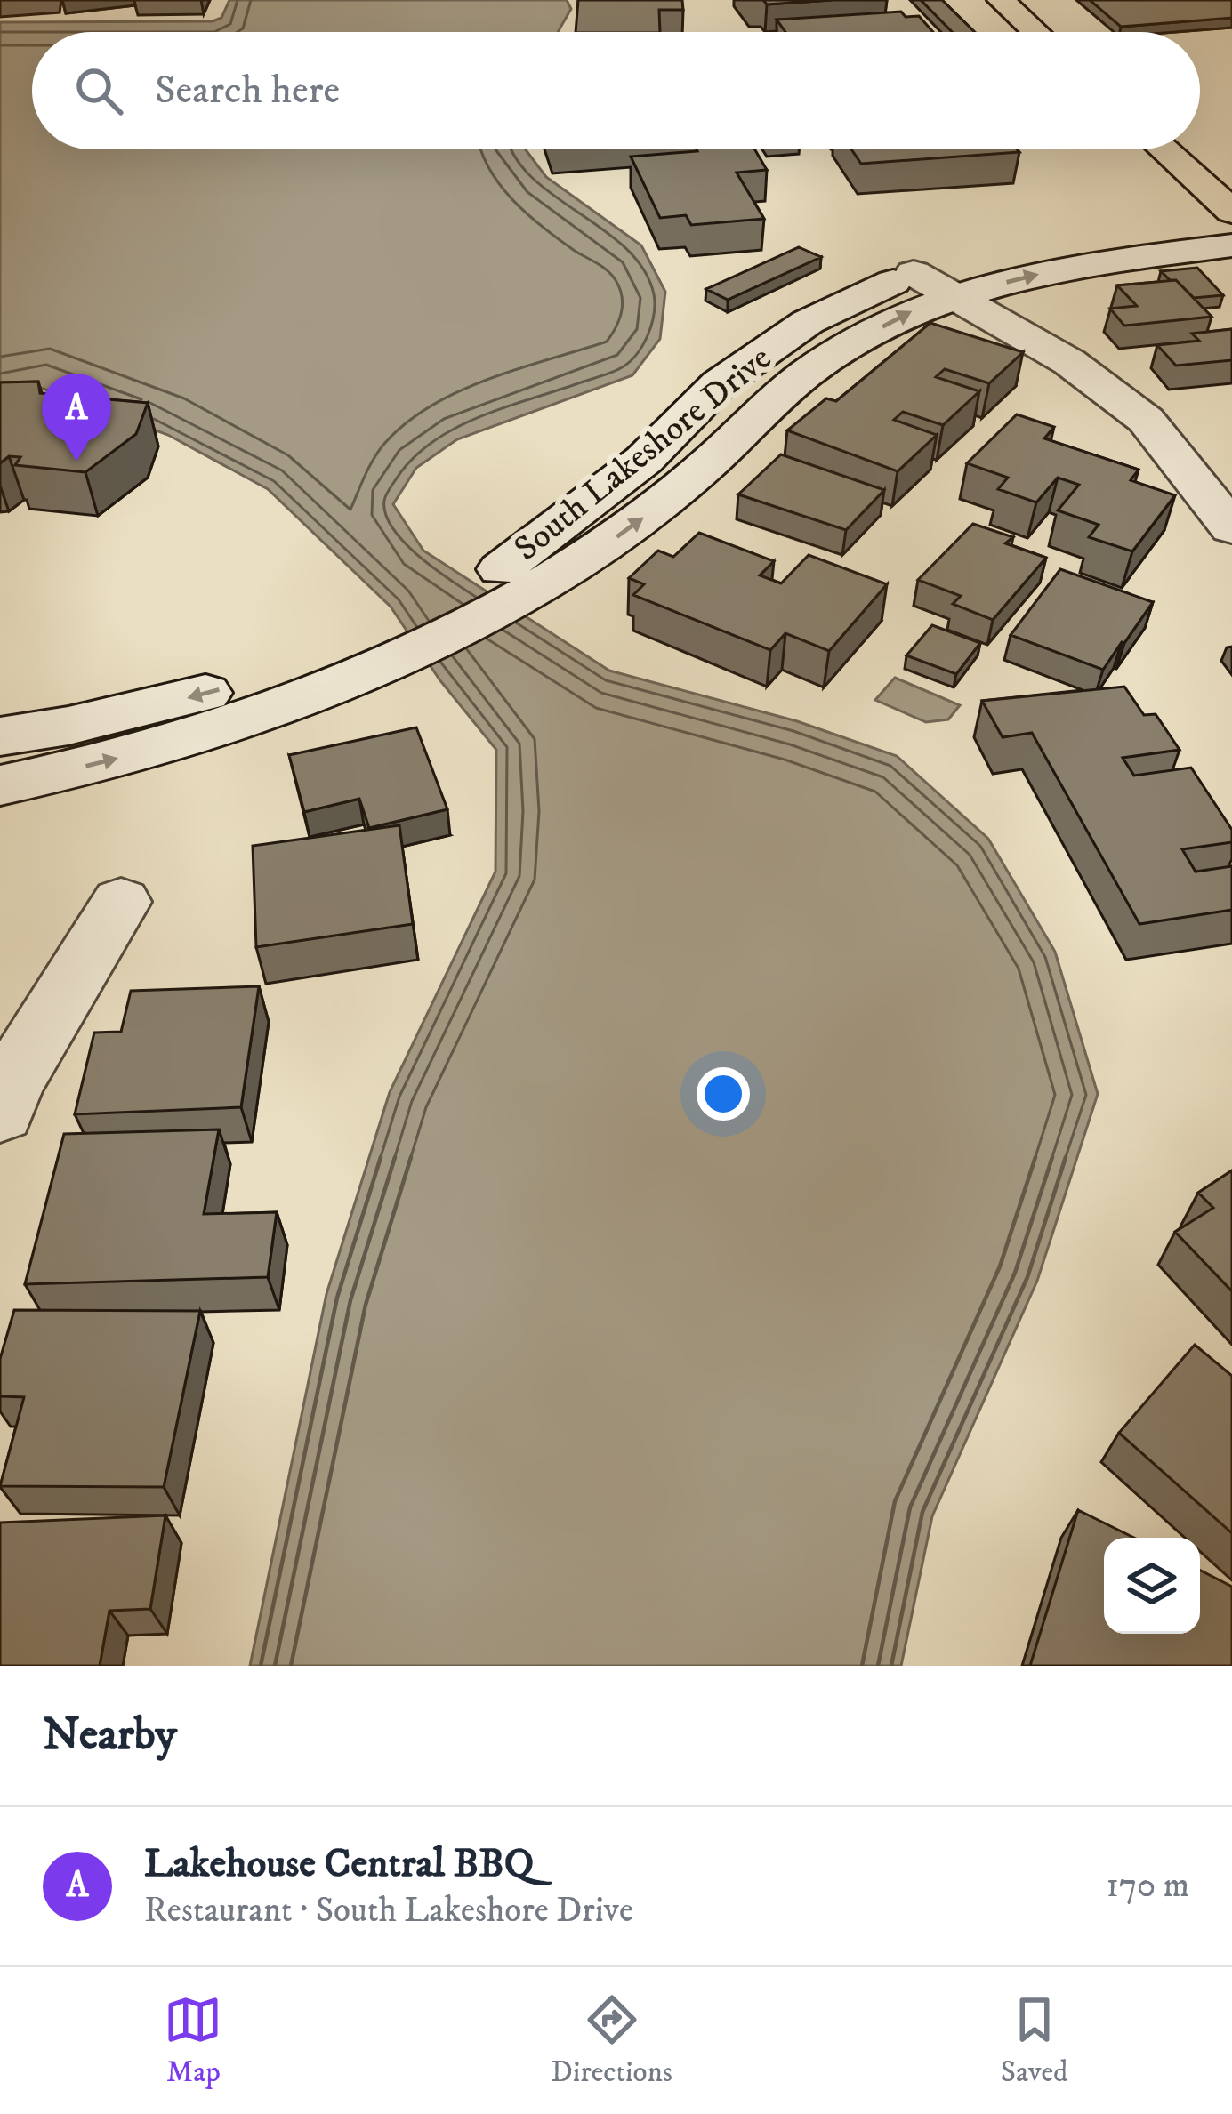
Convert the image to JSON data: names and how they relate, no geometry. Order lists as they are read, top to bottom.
{
  "streets": {
    "street": ["South Lakeshore Drive"]
  },
  "page": {
    "search": "Search here",
    "pins": "A",
    "heading": "Nearby",
    "list": [
      {
        "mark": "A",
        "name": "Lakehouse Central BBQ",
        "note": "Restaurant · South Lakeshore Drive",
        "value": "170 m"
      }
    ],
    "nav": ["Map", "Directions", "Saved"]
  }
}
